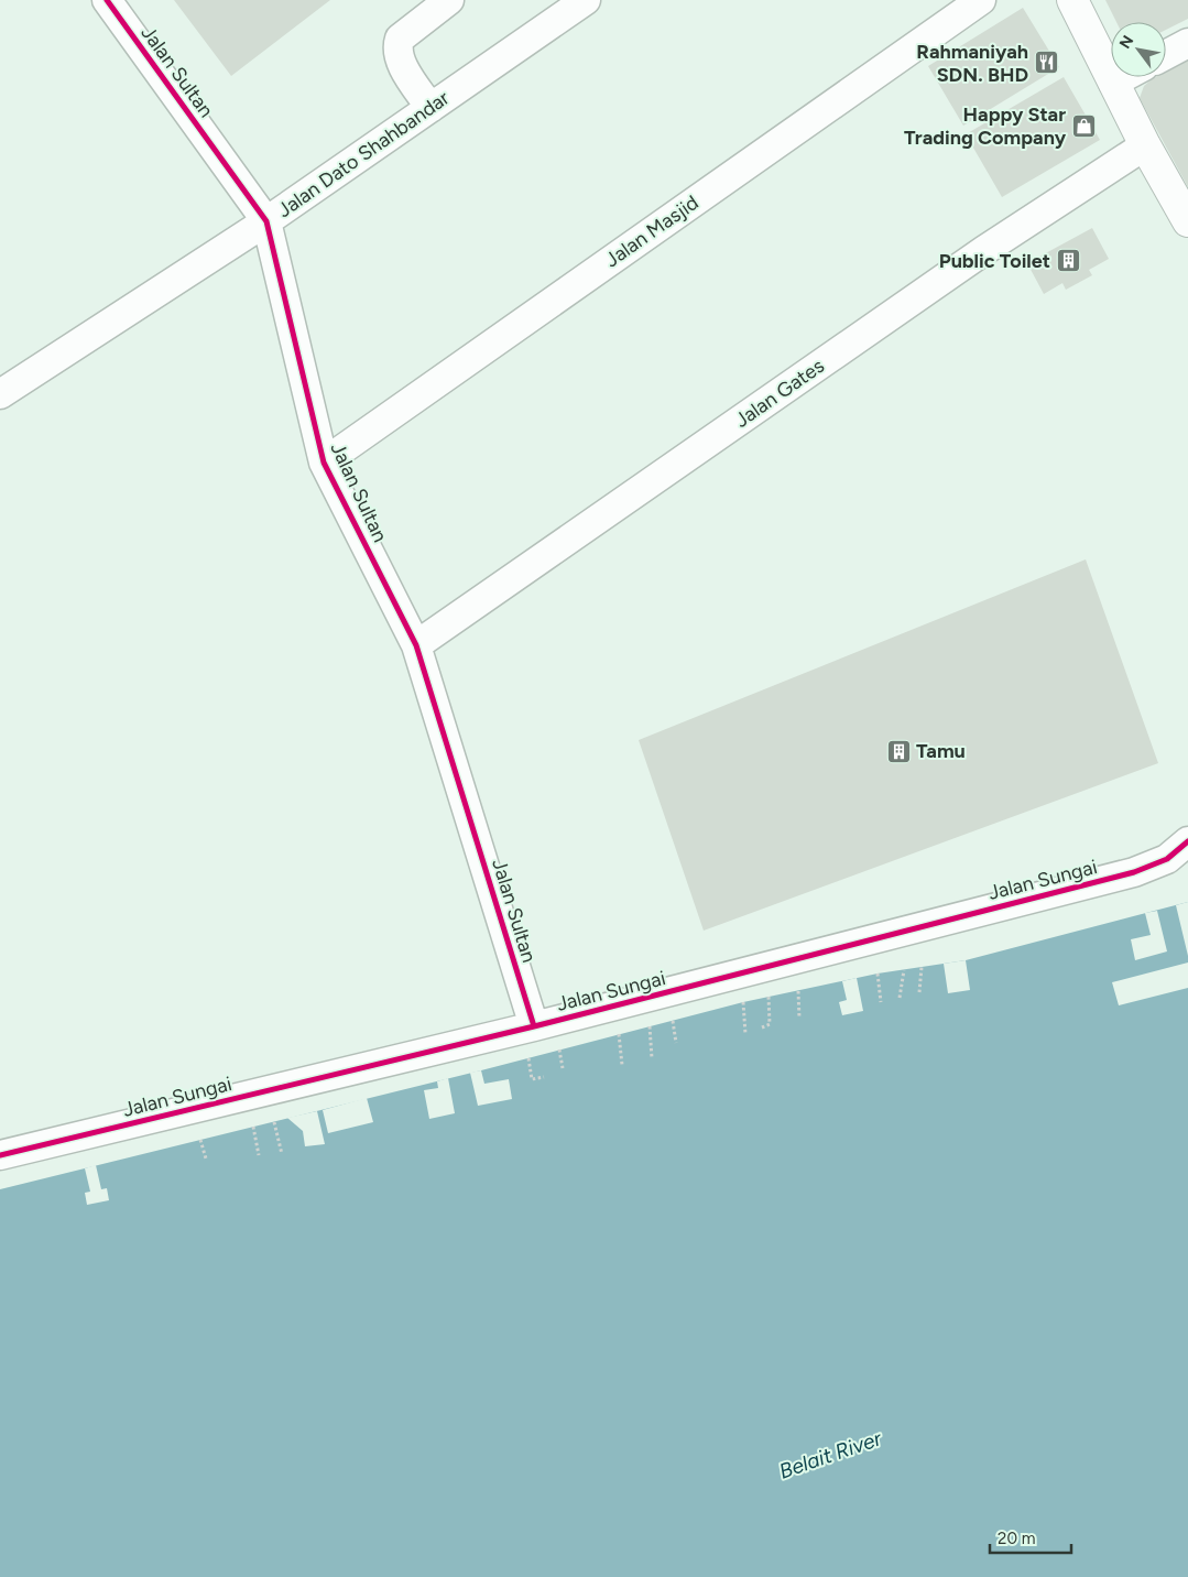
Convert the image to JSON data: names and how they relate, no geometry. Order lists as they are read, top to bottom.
{
  "streets": {
    "street": [
      "Jalan Sultan",
      "Jalan Dato Shahbandar",
      "Jalan Masjid",
      "Jalan Gates",
      "Jalan Sungai"
    ]
  },
  "crossings": [
    ["Jalan Sultan", "Jalan Dato Shahbandar"],
    ["Jalan Sultan", "Jalan Masjid"],
    ["Jalan Sultan", "Jalan Gates"],
    ["Jalan Sultan", "Jalan Sungai"]
  ],
  "water": ["Belait River"],
  "places": {
    "restaurant": ["Rahmaniyah SDN. BHD"],
    "shop": ["Happy Star Trading Company"],
    "building": ["Public Toilet", "Tamu"]
  },
  "scale_bar": "20 m",
  "north": "top left"
}
